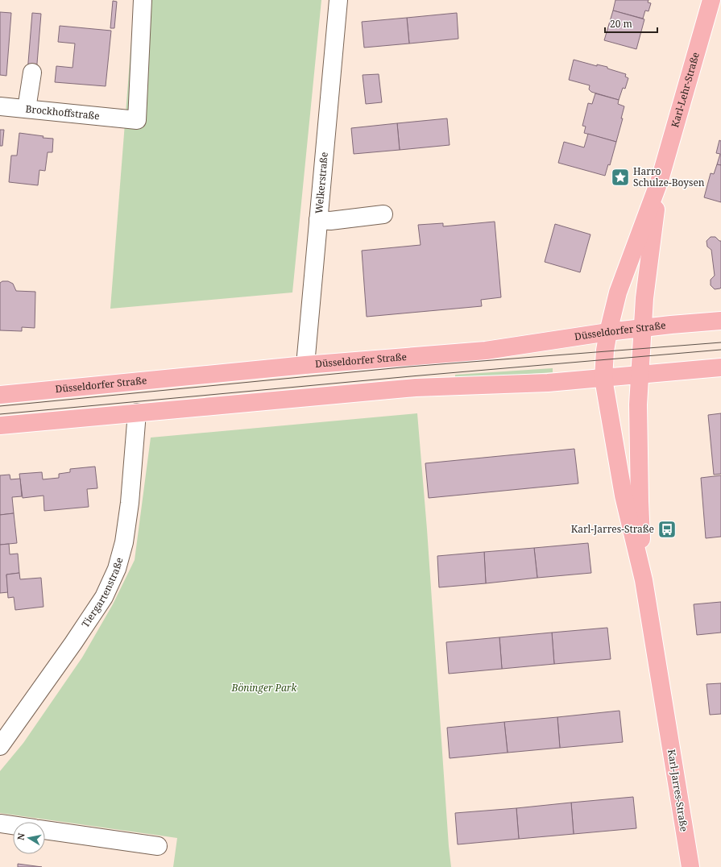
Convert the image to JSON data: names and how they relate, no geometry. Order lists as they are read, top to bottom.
{
  "streets": {
    "main road": ["Karl-Lehr-Straße", "Düsseldorfer Straße", "Karl-Jarres-Straße"],
    "street": ["Brockhoffstraße", "Welkerstraße", "Tiergartenstraße"]
  },
  "crossings": [
    ["Karl-Lehr-Straße", "Düsseldorfer Straße"],
    ["Karl-Lehr-Straße", "Karl-Jarres-Straße"],
    ["Welkerstraße", "Düsseldorfer Straße"],
    ["Düsseldorfer Straße", "Karl-Jarres-Straße"]
  ],
  "parks": ["Böninger Park"],
  "places": {
    "place": ["Harro Schulze-Boysen"],
    "bus stop": ["Karl-Jarres-Straße"]
  },
  "scale_bar": "20 m",
  "north": "left"
}
